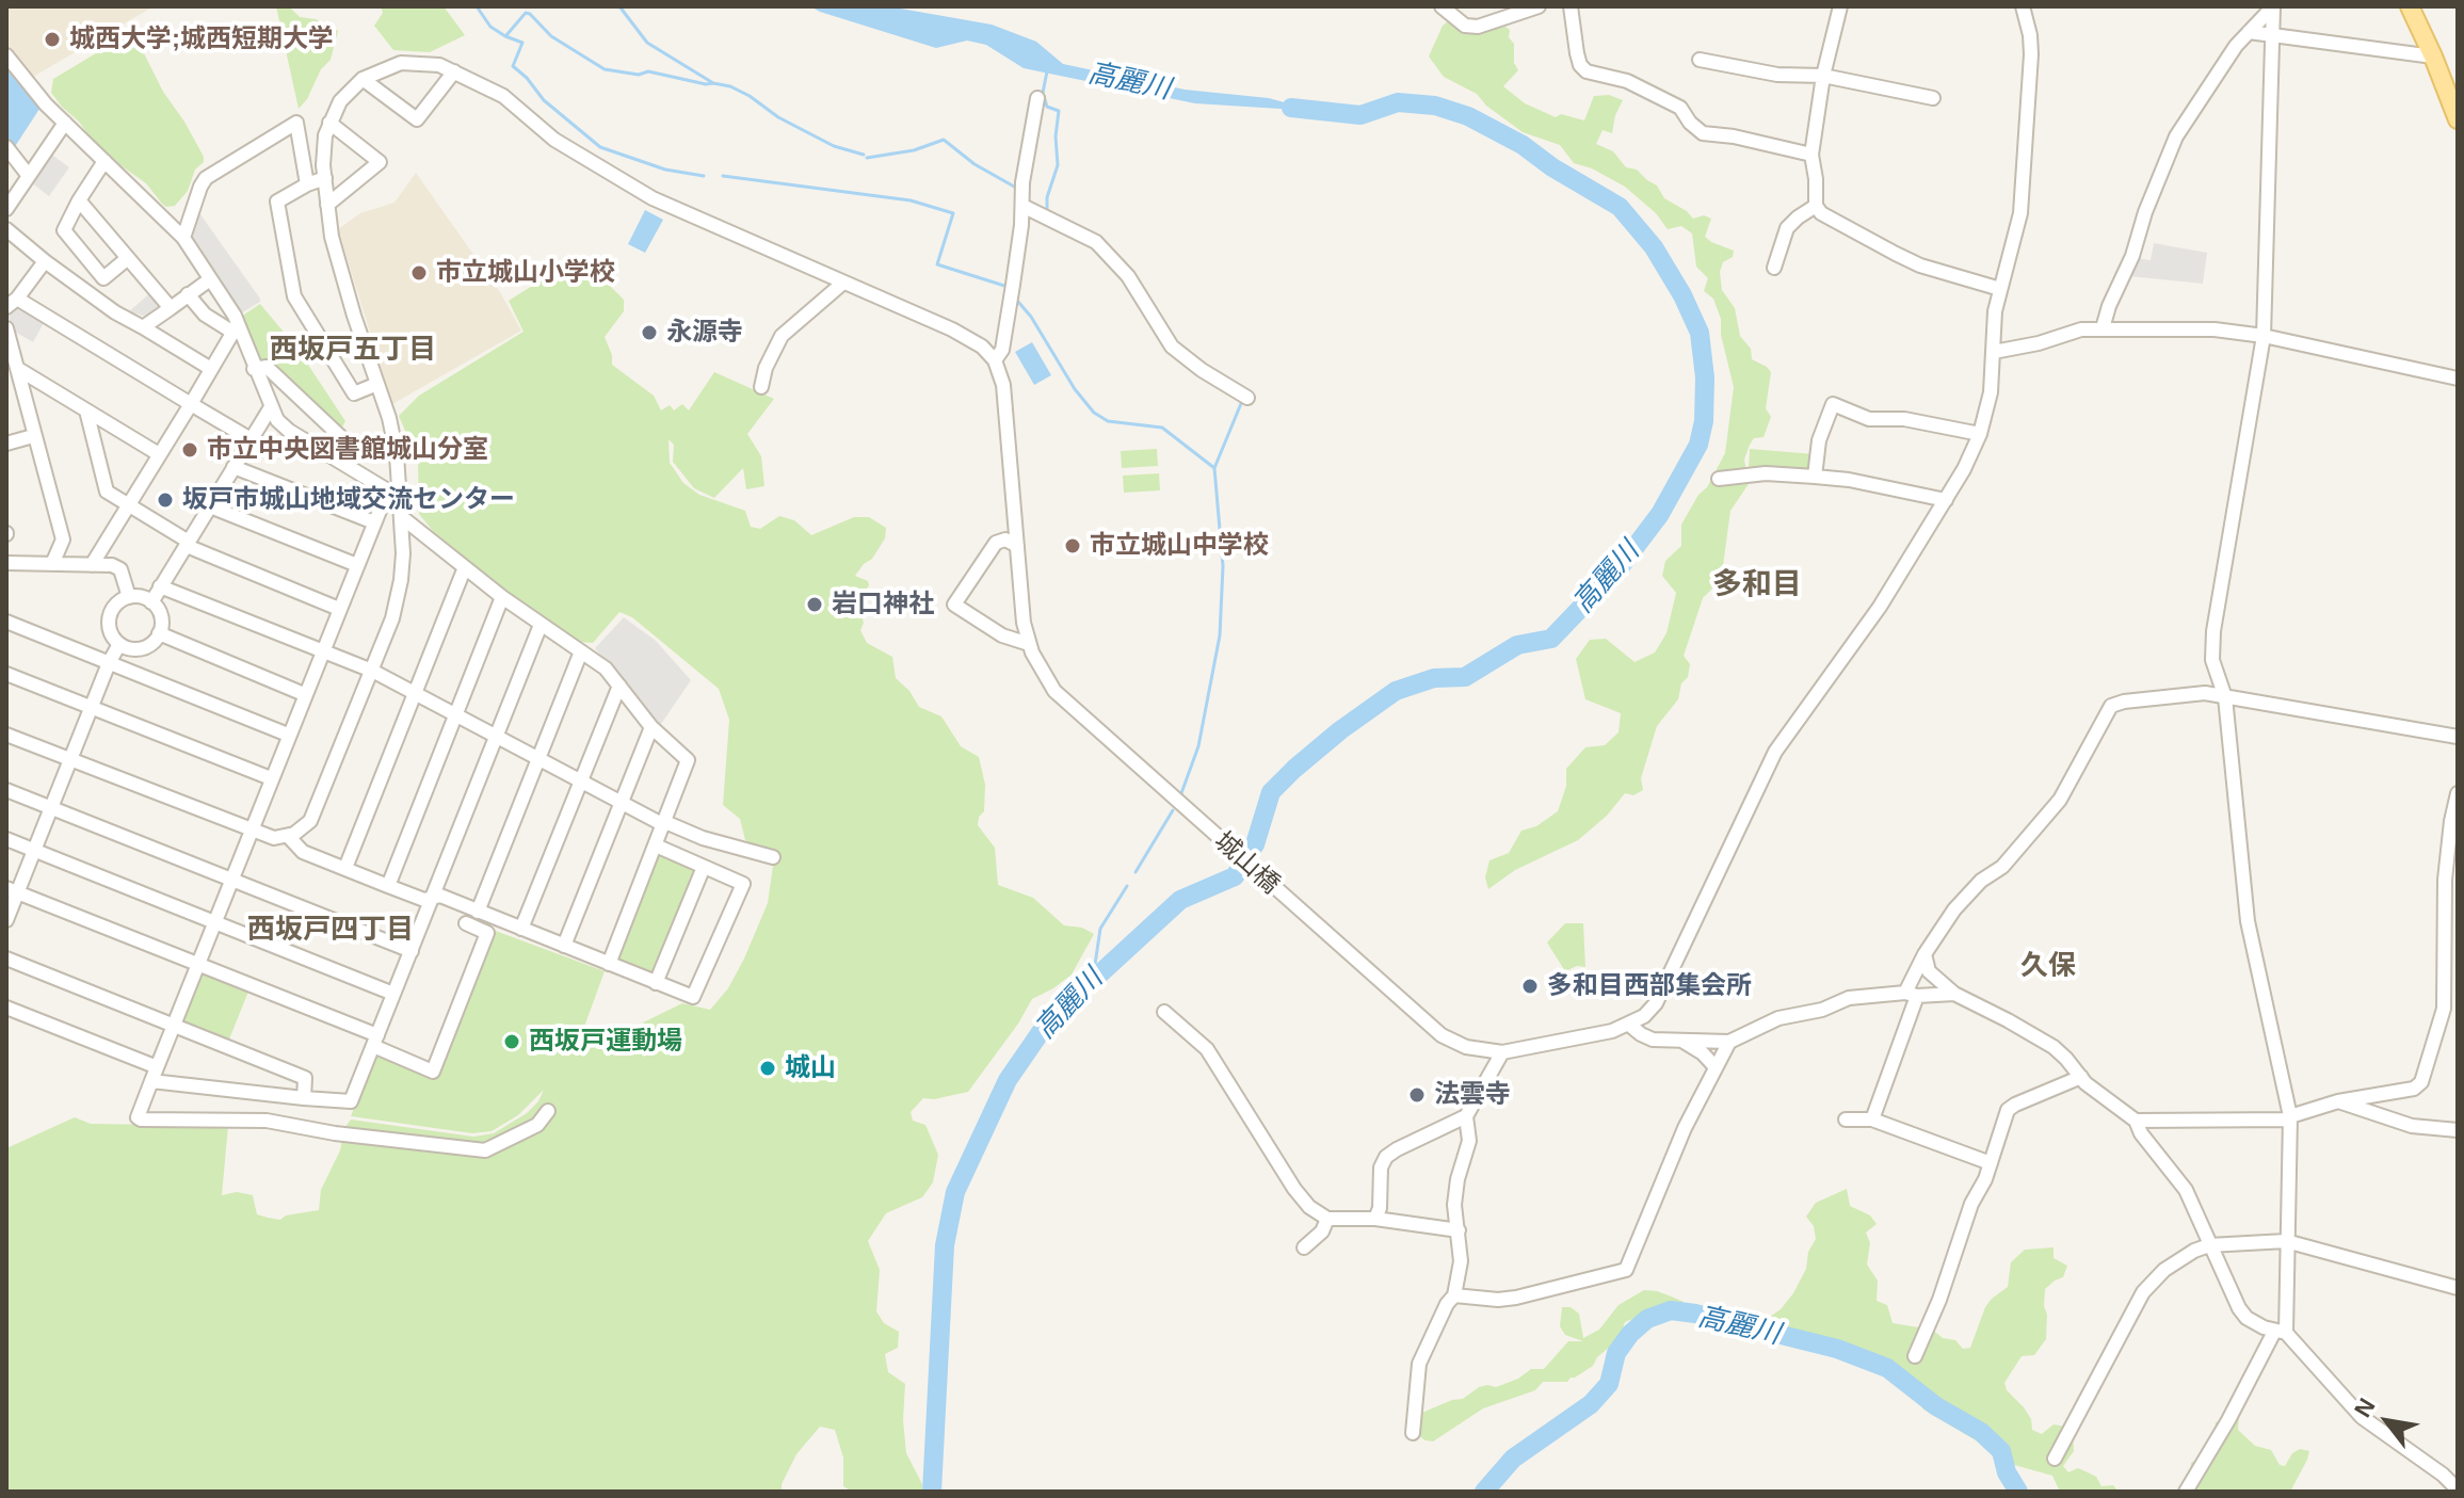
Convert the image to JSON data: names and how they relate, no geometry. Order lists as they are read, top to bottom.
{
  "streets": {
    "street": ["城山橋"]
  },
  "districts": [
    "西坂戸五丁目",
    "多和目",
    "西坂戸四丁目",
    "久保"
  ],
  "water": ["高麗川"],
  "places": [
    "城西大学;城西短期大学",
    "市立城山小学校",
    "永源寺",
    "市立中央図書館城山分室",
    "坂戸市城山地域交流センター",
    "市立城山中学校",
    "岩口神社",
    "多和目西部集会所",
    "西坂戸運動場",
    "城山",
    "法雲寺"
  ],
  "north": "top left"
}
